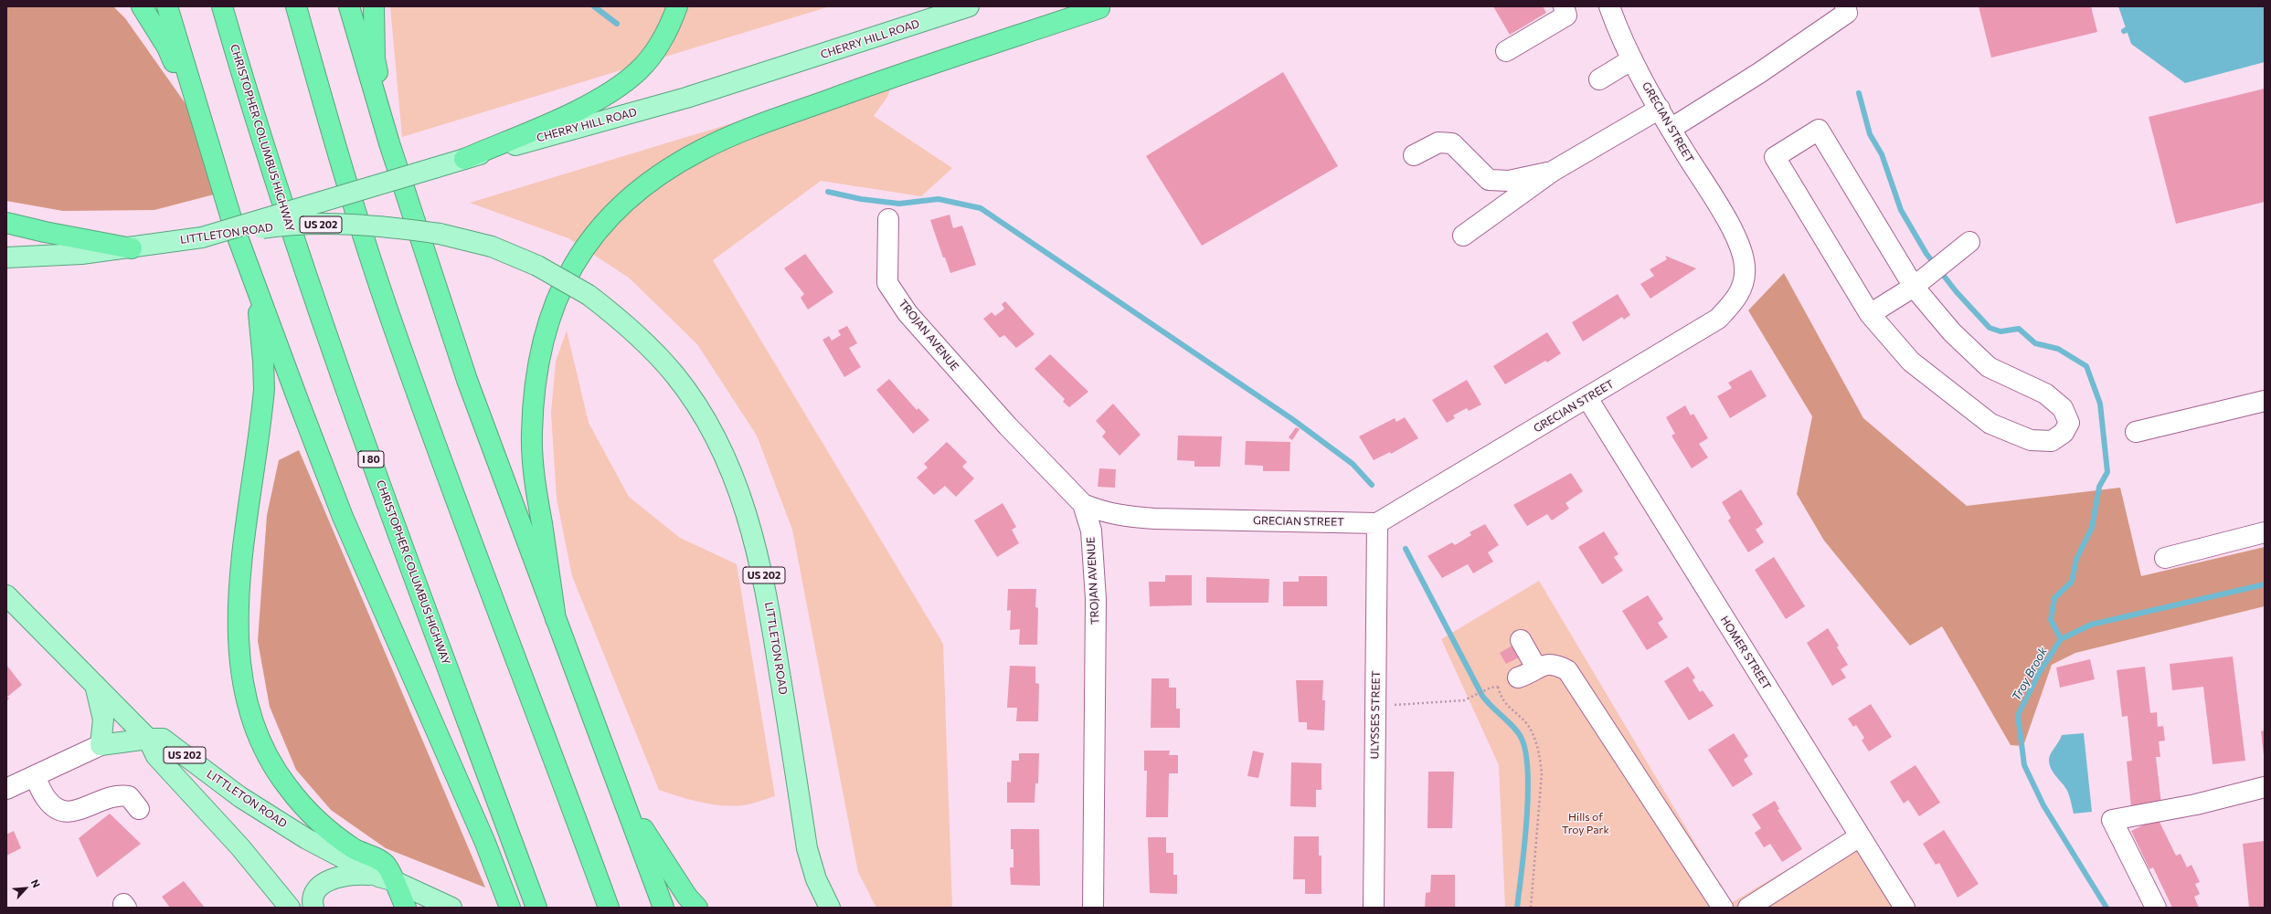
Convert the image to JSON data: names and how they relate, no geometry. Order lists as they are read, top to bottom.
{
  "streets": {
    "highway": ["CHRISTOPHER COLUMBUS HIGHWAY", "I 80"],
    "main road": ["CHERRY HILL ROAD", "US 202", "LITTLETON ROAD"],
    "street": [
      "GRECIAN STREET",
      "TROJAN AVENUE",
      "HOMER STREET",
      "ULYSSES STREET"
    ]
  },
  "crossings": [
    ["CHERRY HILL ROAD", "LITTLETON ROAD"],
    ["GRECIAN STREET", "TROJAN AVENUE"],
    ["GRECIAN STREET", "HOMER STREET"],
    ["GRECIAN STREET", "ULYSSES STREET"]
  ],
  "water": ["Troy Brook"],
  "parks": ["Hills of Troy Park"],
  "north": "top right"
}
